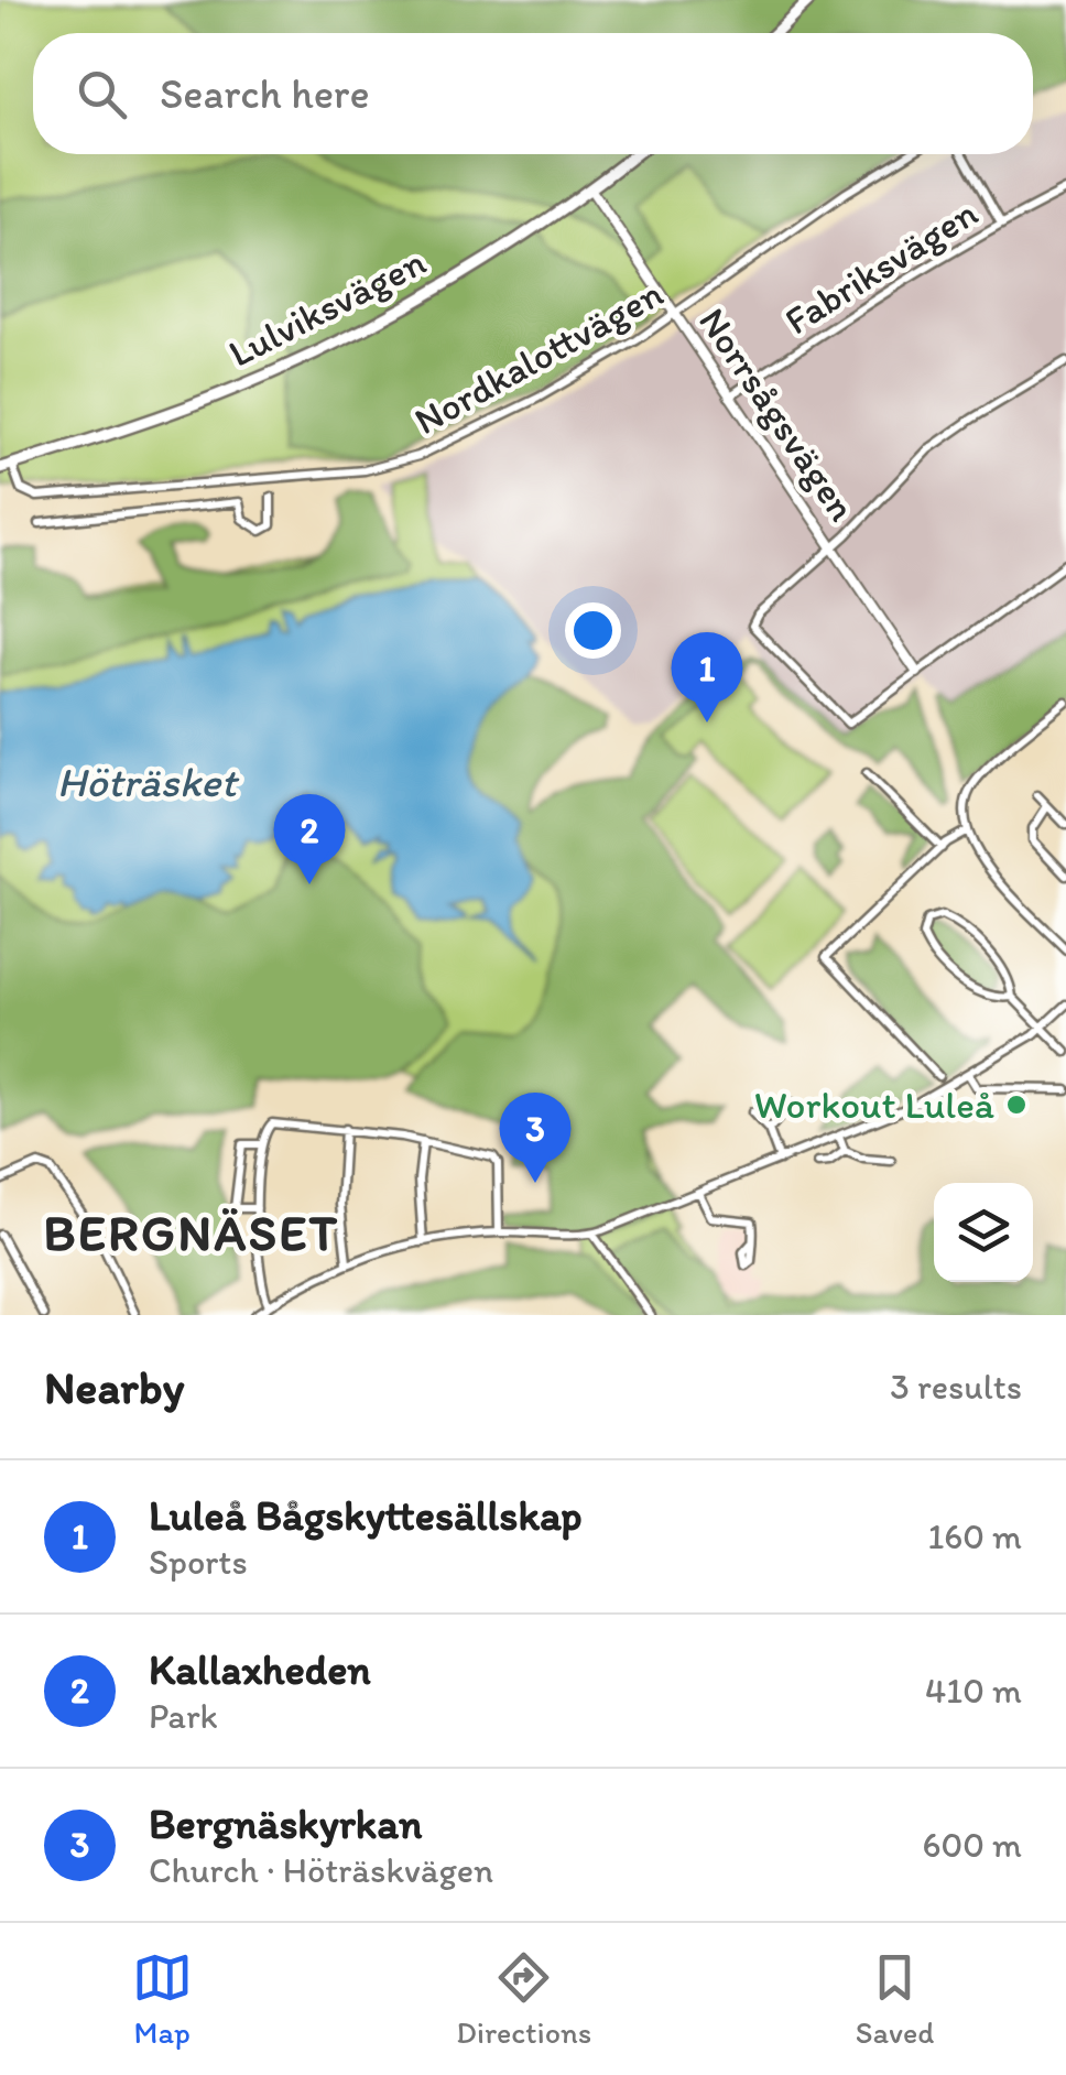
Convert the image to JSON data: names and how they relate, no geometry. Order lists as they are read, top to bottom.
{
  "streets": {
    "main road": ["Lulviksvägen"],
    "street": ["Fabriksvägen", "Nordkalottvägen", "Norrsågsvägen"]
  },
  "crossings": [
    ["Fabriksvägen", "Norrsågsvägen"],
    ["Lulviksvägen", "Nordkalottvägen"],
    ["Lulviksvägen", "Norrsågsvägen"],
    ["Nordkalottvägen", "Norrsågsvägen"]
  ],
  "districts": ["BERGNÄSET"],
  "water": ["Höträsket"],
  "places": ["Workout Luleå"],
  "page": {
    "search": "Search here",
    "pins": ["1", "2", "3"],
    "heading": ["Nearby", "3 results"],
    "list": [
      {
        "mark": "1",
        "name": "Luleå Bågskyttesällskap",
        "note": "Sports",
        "value": "160 m"
      },
      {
        "mark": "2",
        "name": "Kallaxheden",
        "note": "Park",
        "value": "410 m"
      },
      {
        "mark": "3",
        "name": "Bergnäskyrkan",
        "note": "Church · Höträskvägen",
        "value": "600 m"
      }
    ],
    "nav": ["Map", "Directions", "Saved"]
  }
}
